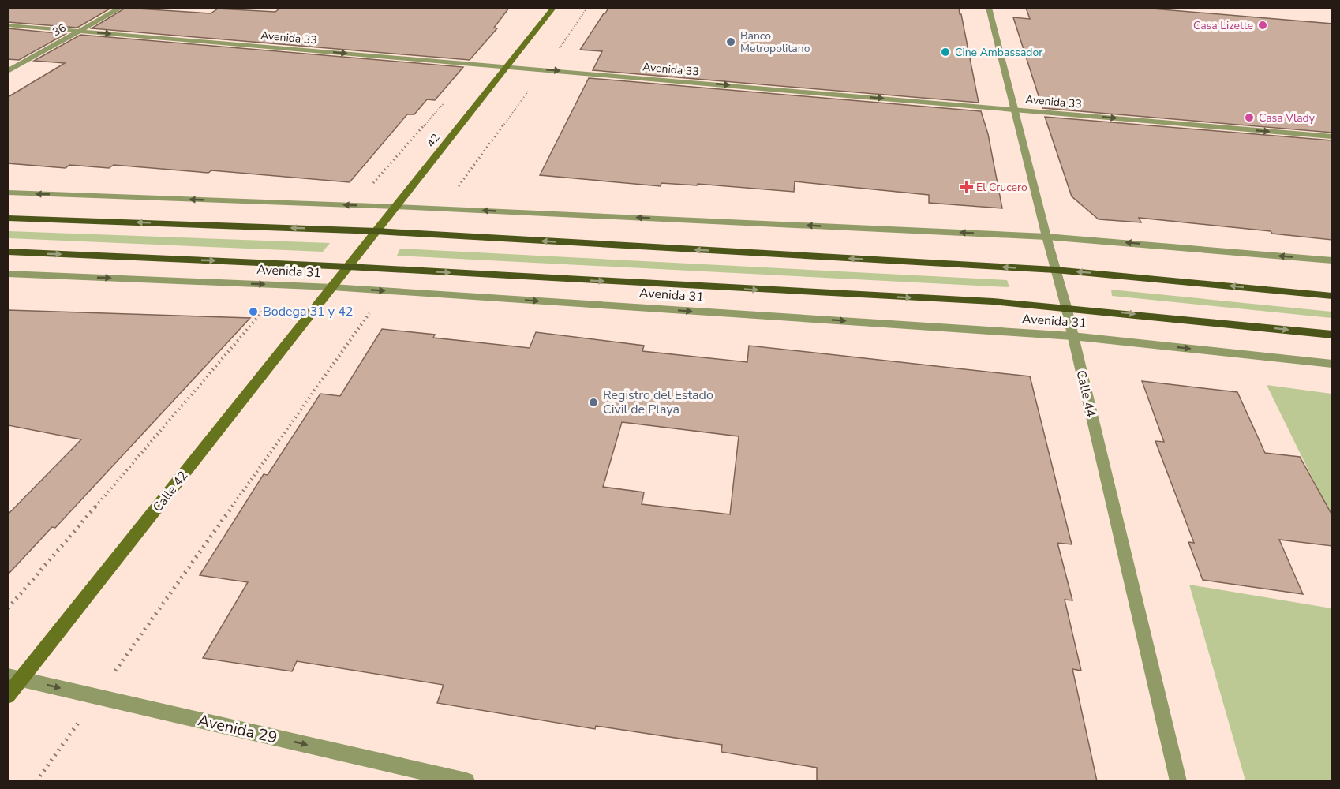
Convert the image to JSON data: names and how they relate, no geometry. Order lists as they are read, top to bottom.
{
  "streets": {
    "main road": ["42", "Avenida 31", "Calle 42"],
    "street": [
      "36",
      "Avenida 33",
      "Calle 44",
      "Avenida 29"
    ]
  },
  "crossings": [
    ["36", "Avenida 33"],
    ["Avenida 33", "42"],
    ["Avenida 33", "Calle 44"],
    ["42", "Avenida 31"],
    ["42", "Calle 42"],
    ["Avenida 31", "Calle 44"],
    ["Avenida 31", "Calle 42"],
    ["Calle 42", "Avenida 29"]
  ],
  "one_way": ["Avenida 33", "Avenida 29"],
  "places": {
    "other": [
      "Casa Lizette",
      "Banco Metropolitano",
      "Cine Ambassador",
      "Casa Vlady",
      "Bodega 31 y 42",
      "Registro del Estado Civil de Playa"
    ],
    "health": ["El Crucero"]
  }
}
